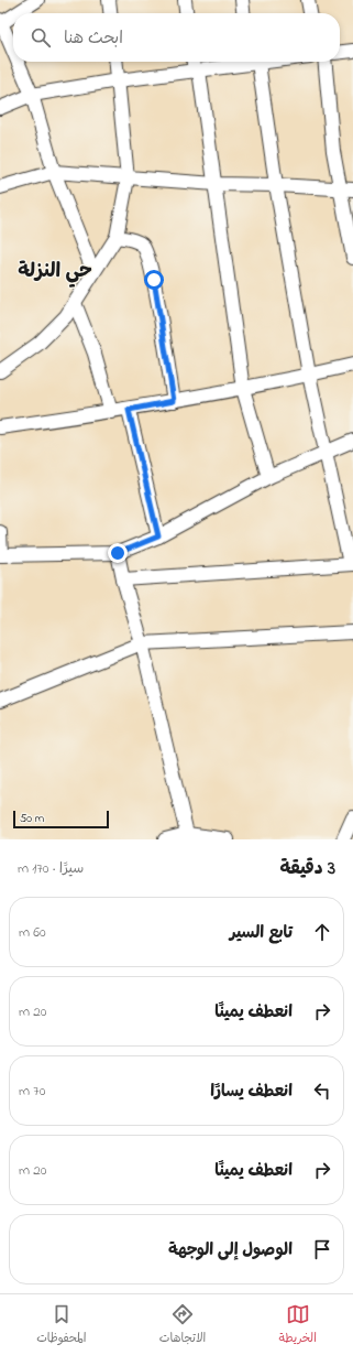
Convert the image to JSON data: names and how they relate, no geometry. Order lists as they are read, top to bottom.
{
  "districts": ["حي النزلة"],
  "scale_bar": "50 m",
  "page": {
    "search": "ابحث هنا",
    "scale": "50 m",
    "heading": ["3 دقيقة", "سيرًا · 170 m"],
    "list": [
      ["تابع السير", "60 m"],
      ["انعطف يمينًا", "20 m"],
      ["انعطف يسارًا", "70 m"],
      ["انعطف يمينًا", "20 m"],
      "الوصول إلى الوجهة"
    ],
    "nav": ["الخريطة", "الاتجاهات", "المحفوظات"]
  }
}
